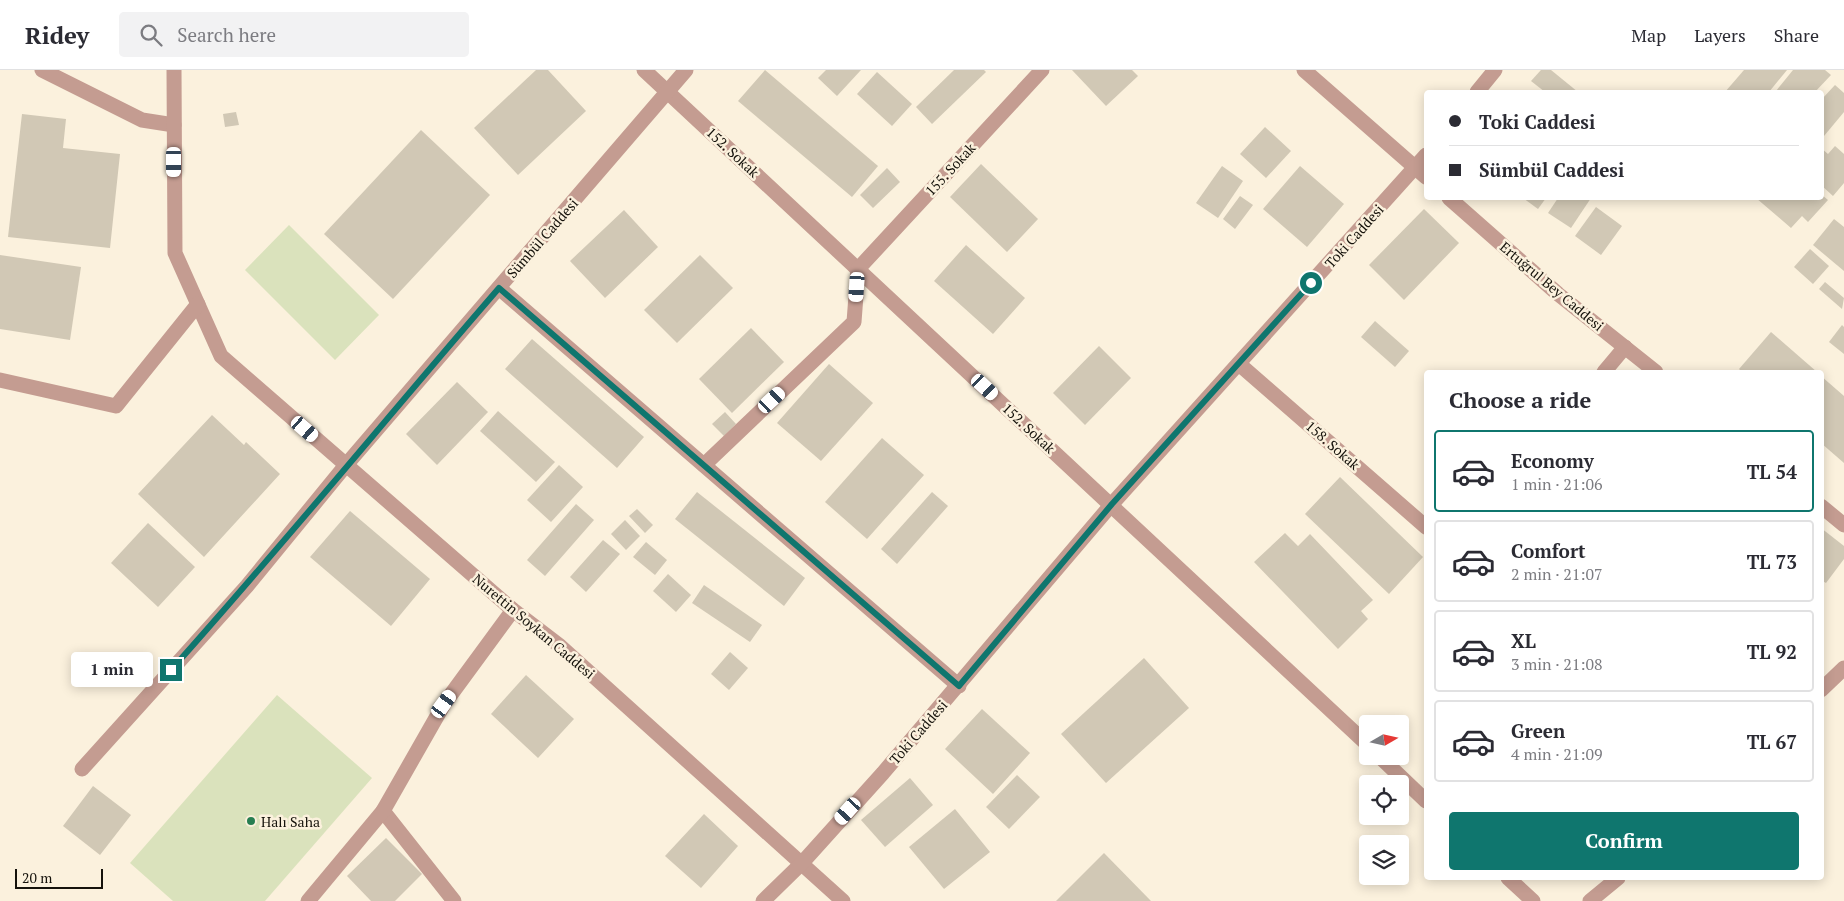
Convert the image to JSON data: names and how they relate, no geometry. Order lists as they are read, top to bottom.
{
  "streets": {
    "street": [
      "152. Sokak",
      "155. Sokak",
      "Toki Caddesi",
      "Sümbül Caddesi",
      "Ertuğrul Bey Caddesi",
      "158. Sokak",
      "Nurettin Soykan Caddesi"
    ]
  },
  "crossings": [
    ["152. Sokak", "155. Sokak"],
    ["152. Sokak", "Toki Caddesi"],
    ["152. Sokak", "Sümbül Caddesi"],
    ["Toki Caddesi", "158. Sokak"],
    ["Toki Caddesi", "Nurettin Soykan Caddesi"],
    ["Sümbül Caddesi", "Nurettin Soykan Caddesi"]
  ],
  "places": ["Halı Saha"],
  "scale_bar": "20 m",
  "north": "right",
  "page": {
    "header": "Ridey",
    "search": "Search here",
    "nav": ["Map", "Layers", "Share"],
    "banner": ["Toki Caddesi", "Sümbül Caddesi"],
    "heading": "Choose a ride",
    "list": [
      {
        "name": "Economy",
        "note": "1 min · 21:06",
        "value": "TL 54"
      },
      {
        "name": "Comfort",
        "note": "2 min · 21:07",
        "value": "TL 73"
      },
      {
        "name": "XL",
        "note": "3 min · 21:08",
        "value": "TL 92"
      },
      {
        "name": "Green",
        "note": "4 min · 21:09",
        "value": "TL 67"
      }
    ],
    "bubble": "1 min",
    "buttons": "Confirm",
    "scale": "20 m"
  }
}
